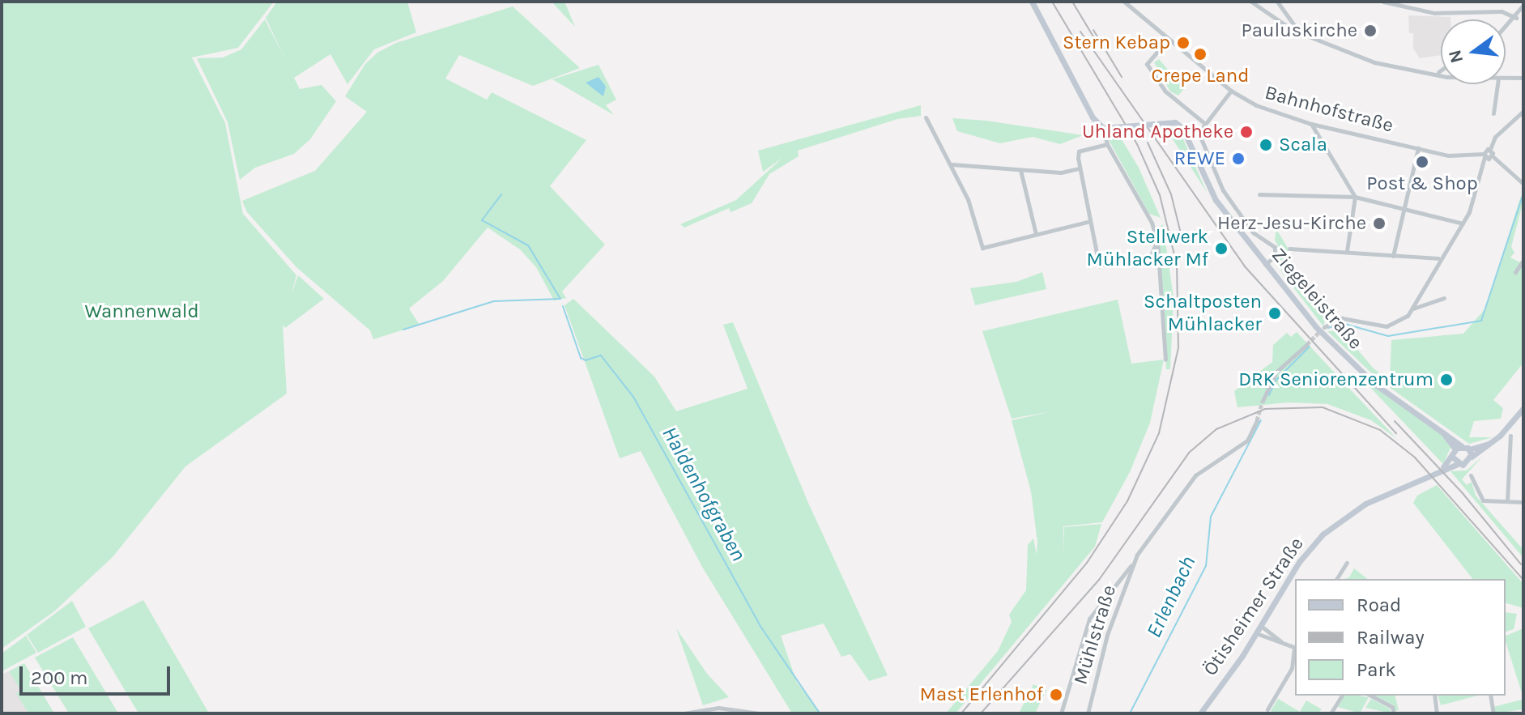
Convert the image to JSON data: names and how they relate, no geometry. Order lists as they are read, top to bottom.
{
  "streets": {
    "street": [
      "Bahnhofstraße",
      "Ziegeleistraße",
      "Ötisheimer Straße",
      "Mühlstraße"
    ]
  },
  "crossings": [
    ["Ziegeleistraße", "Ötisheimer Straße"]
  ],
  "water": ["Haldenhofgraben", "Erlenbach"],
  "parks": ["Wannenwald"],
  "places": [
    "Pauluskirche",
    "Stern Kebap",
    "Crepe Land",
    "Uhland Apotheke",
    "Scala",
    "REWE",
    "Post & Shop",
    "Herz-Jesu-Kirche",
    "Stellwerk Mühlacker Mf",
    "Schaltposten Mühlacker",
    "DRK Seniorenzentrum",
    "Mast Erlenhof"
  ],
  "legend": ["Road", "Railway", "Park"],
  "scale_bar": "200 m",
  "north": "left"
}
